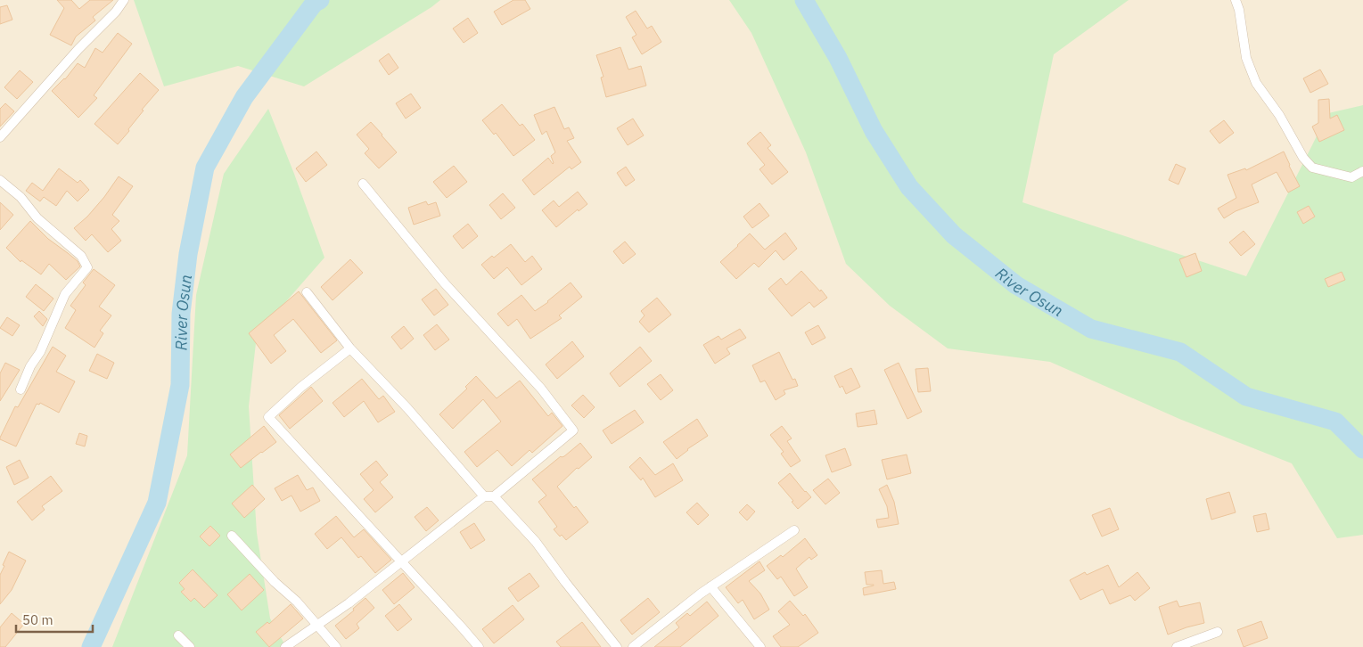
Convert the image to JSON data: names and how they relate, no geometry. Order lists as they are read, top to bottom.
{
  "water": ["River Osun"],
  "scale_bar": "50 m"
}
